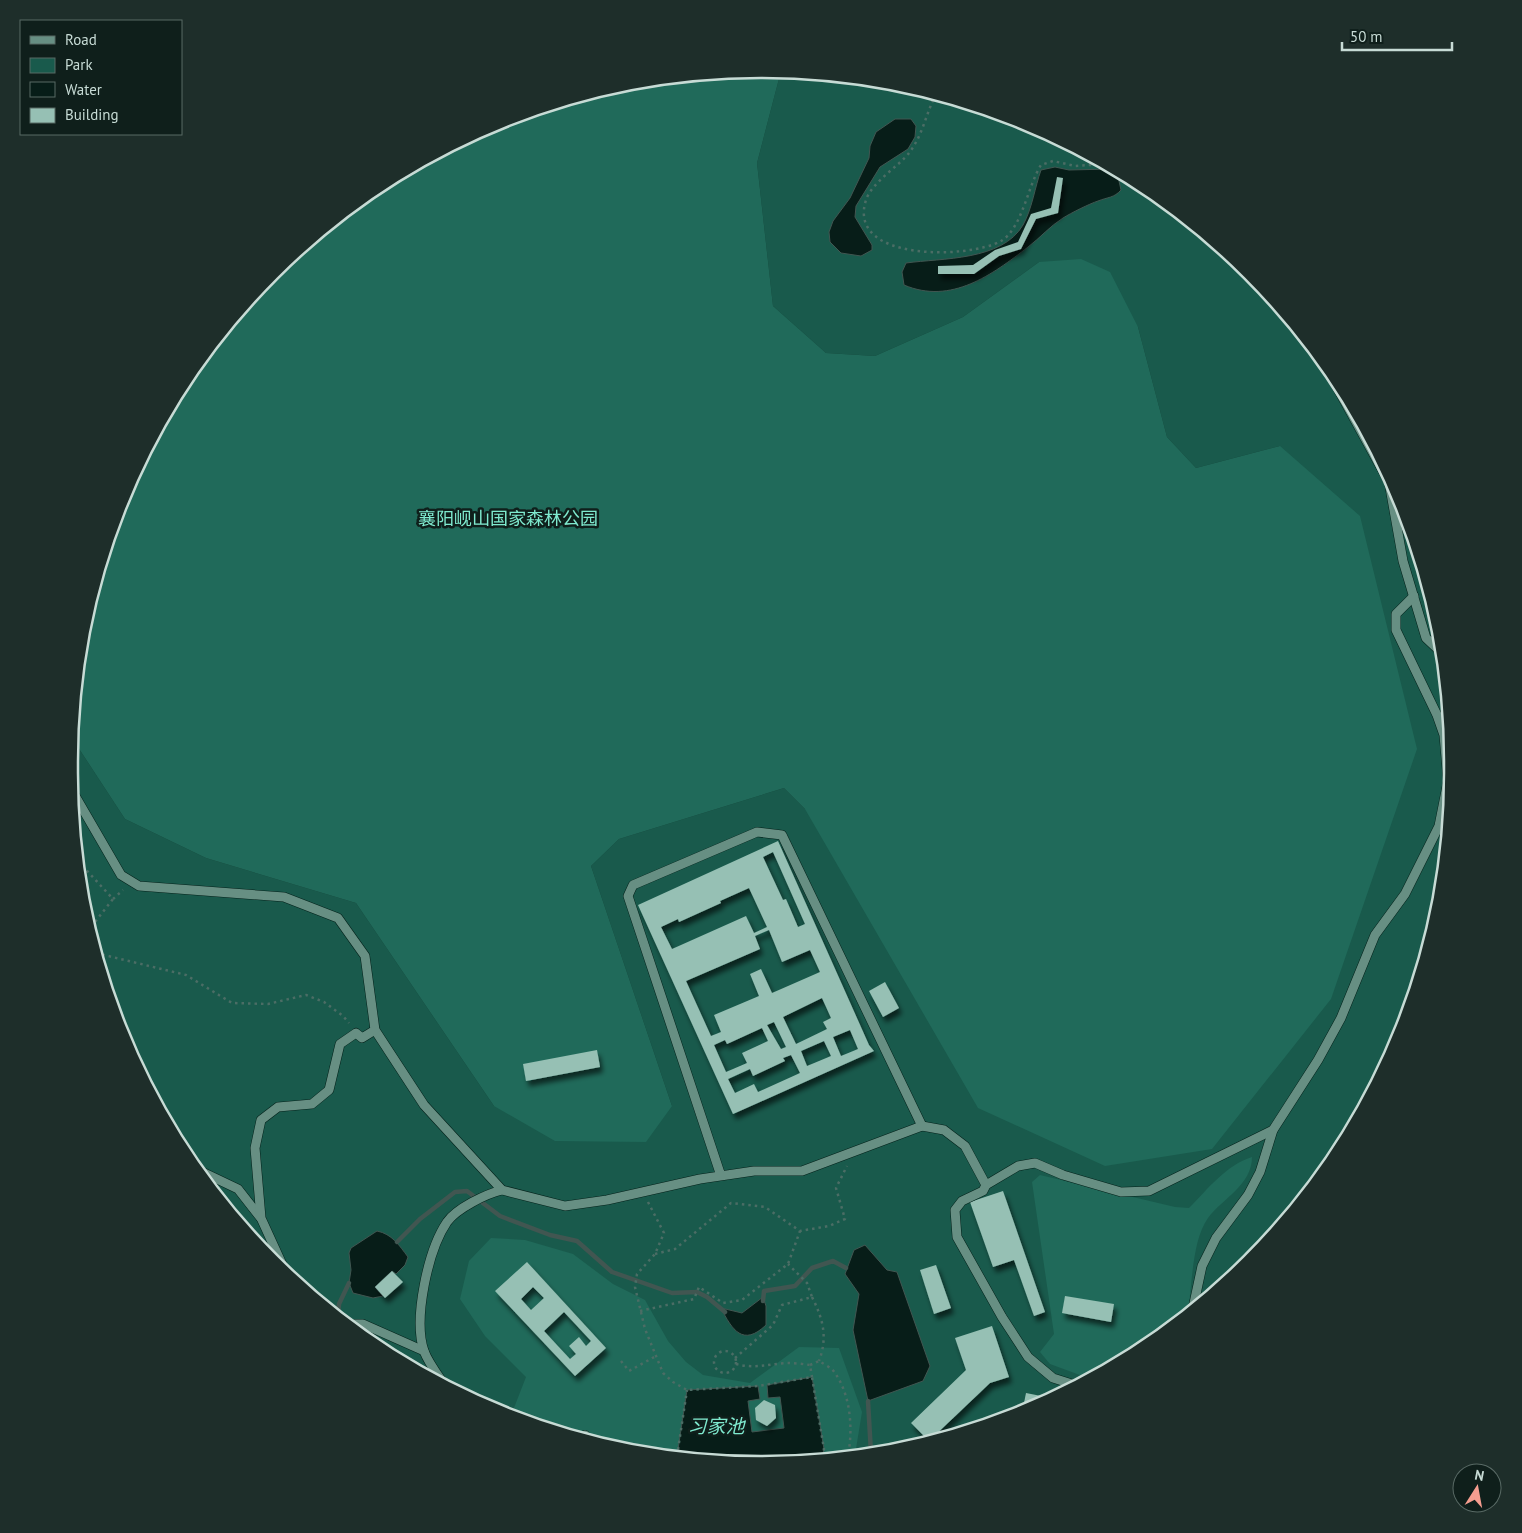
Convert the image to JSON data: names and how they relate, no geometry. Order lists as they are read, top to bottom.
{
  "water": ["习家池"],
  "parks": ["襄阳岘山国家森林公园"],
  "legend": [
    "Road",
    "Park",
    "Water",
    "Building"
  ],
  "scale_bar": "50 m",
  "north": "top"
}
